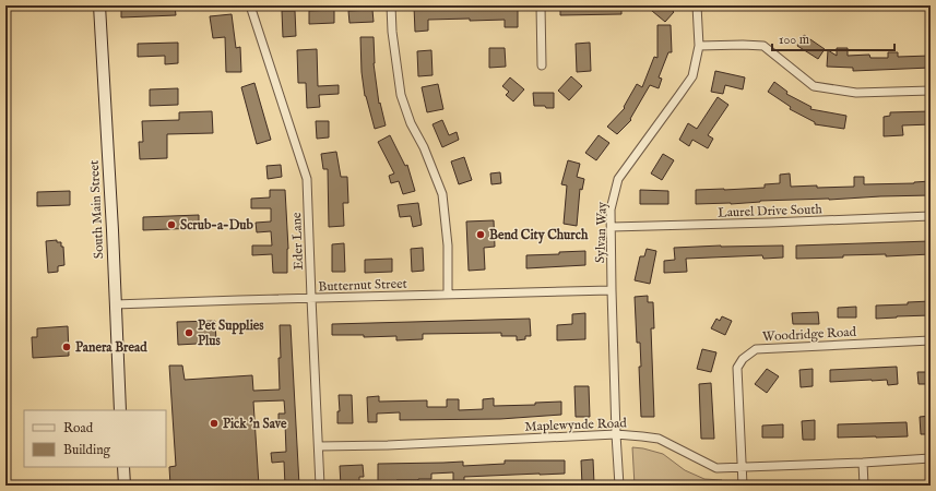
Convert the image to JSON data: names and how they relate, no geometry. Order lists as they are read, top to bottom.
{
  "streets": {
    "main road": ["South Main Street"],
    "street": [
      "Laurel Drive South",
      "Sylvan Way",
      "Eder Lane",
      "Butternut Street",
      "Woodridge Road",
      "Maplewynde Road"
    ]
  },
  "crossings": [
    ["South Main Street", "Butternut Street"],
    ["Laurel Drive South", "Sylvan Way"],
    ["Sylvan Way", "Butternut Street"],
    ["Sylvan Way", "Maplewynde Road"],
    ["Eder Lane", "Butternut Street"],
    ["Eder Lane", "Maplewynde Road"],
    ["Woodridge Road", "Maplewynde Road"]
  ],
  "places": [
    "Scrub-a-Dub",
    "Bend City Church",
    "Pet Supplies Plus",
    "Panera Bread",
    "Pick 'n Save"
  ],
  "legend": ["Road", "Building"],
  "scale_bar": "100 m"
}
